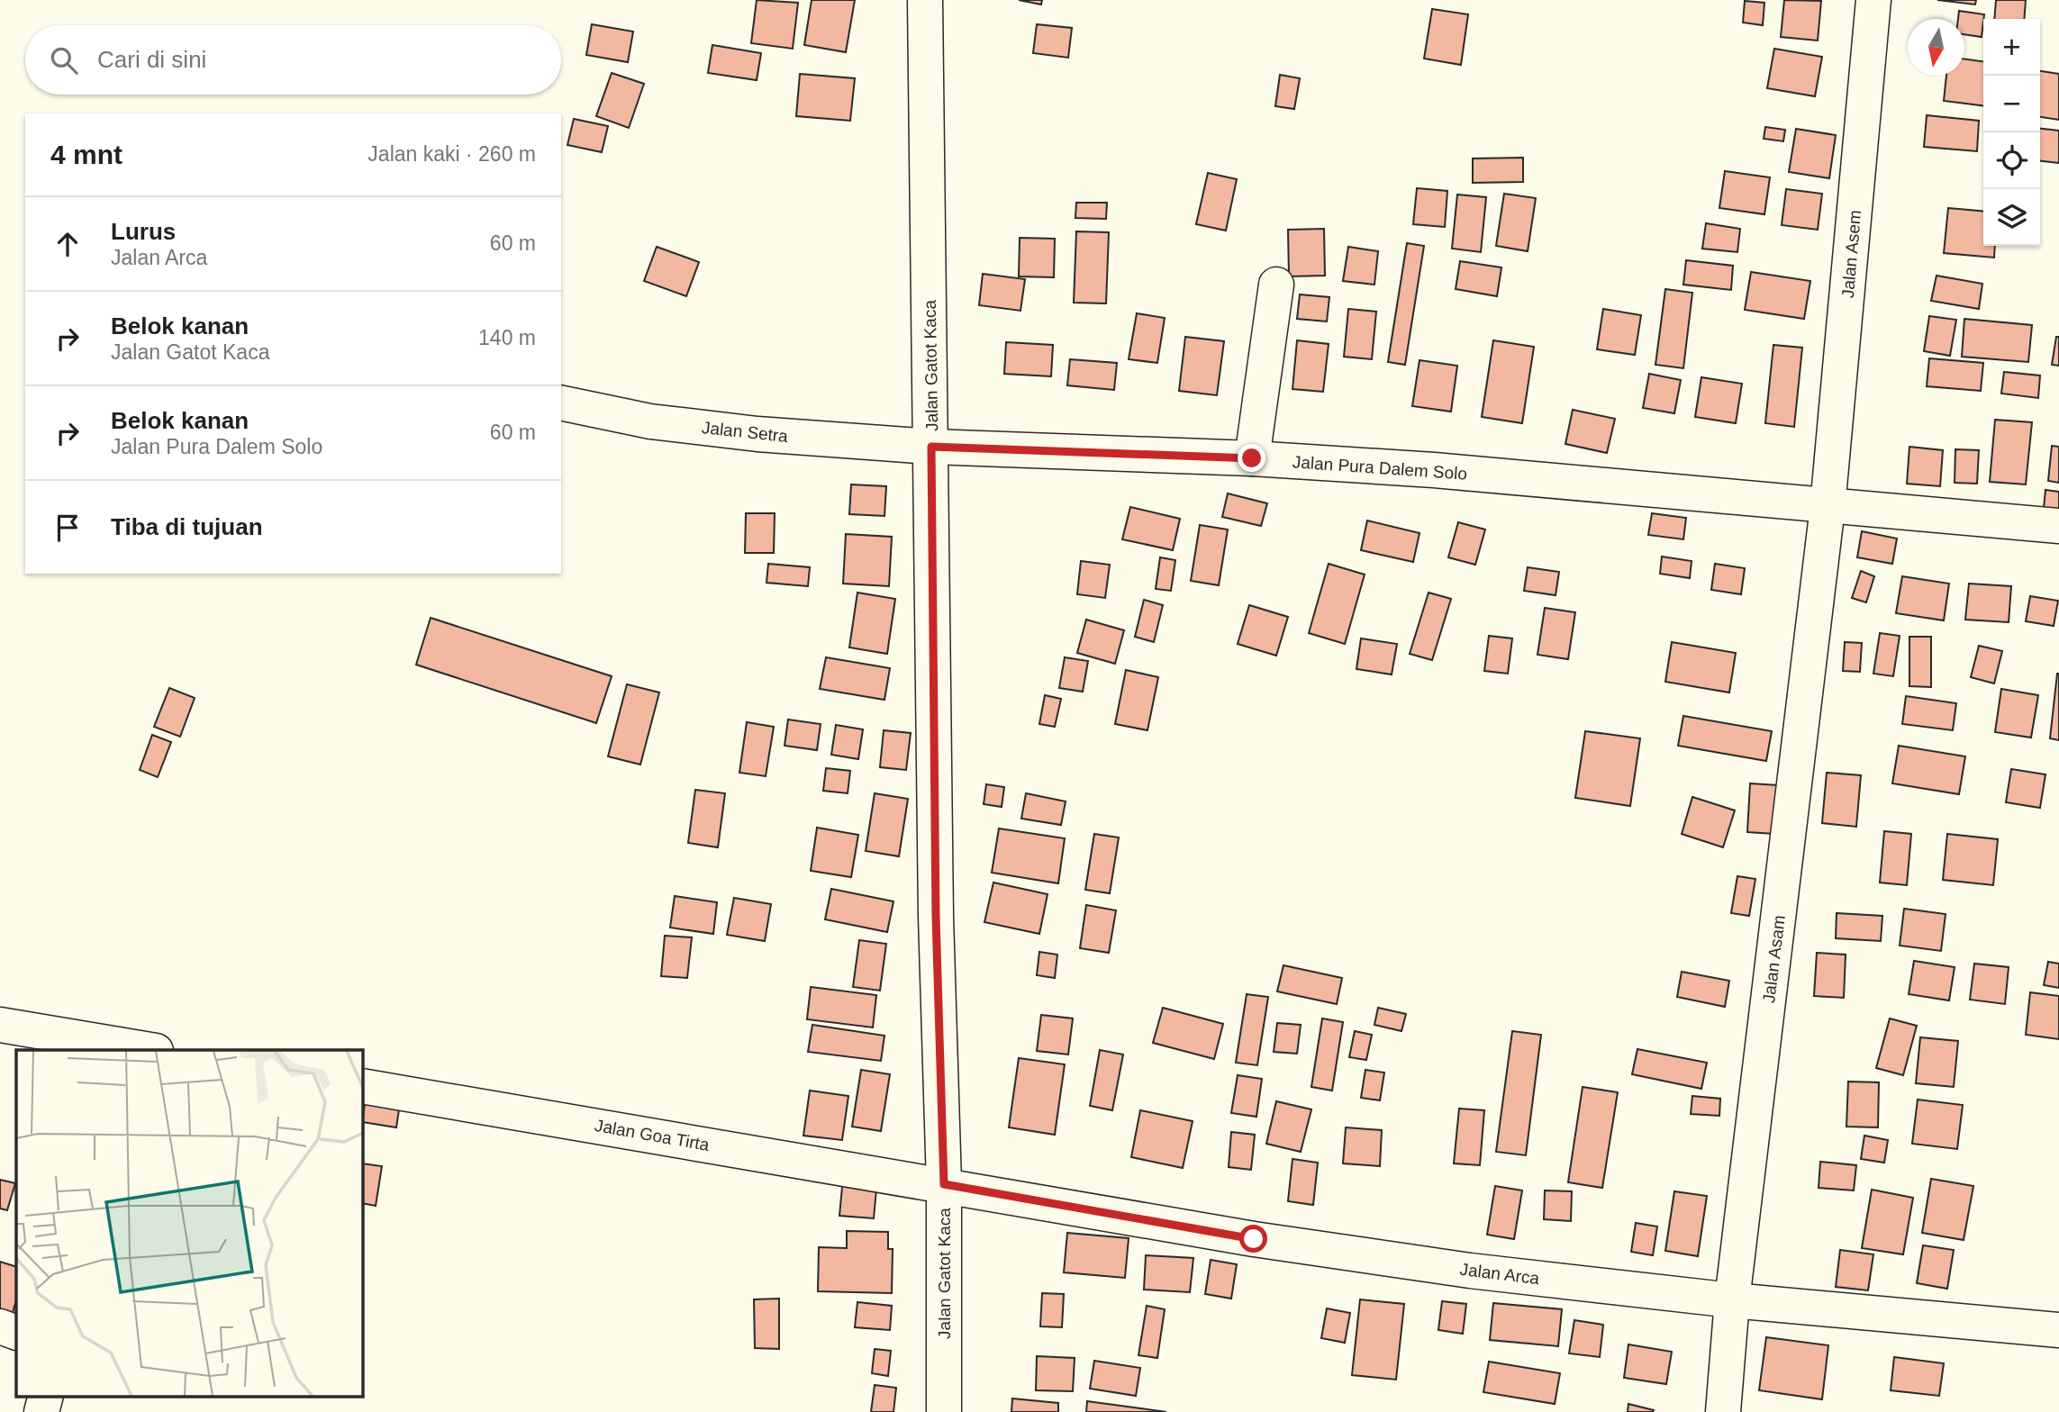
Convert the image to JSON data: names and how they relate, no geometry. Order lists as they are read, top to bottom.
{
  "streets": {
    "street": [
      "Jalan Asem",
      "Jalan Gatot Kaca",
      "Jalan Setra",
      "Jalan Pura Dalem Solo",
      "Jalan Asam",
      "Jalan Goa Tirta",
      "Jalan Arca"
    ]
  },
  "crossings": [
    ["Jalan Asem", "Jalan Pura Dalem Solo"],
    ["Jalan Asem", "Jalan Asam"],
    ["Jalan Gatot Kaca", "Jalan Setra"],
    ["Jalan Gatot Kaca", "Jalan Pura Dalem Solo"],
    ["Jalan Gatot Kaca", "Jalan Goa Tirta"],
    ["Jalan Gatot Kaca", "Jalan Arca"],
    ["Jalan Setra", "Jalan Pura Dalem Solo"],
    ["Jalan Pura Dalem Solo", "Jalan Asam"],
    ["Jalan Asam", "Jalan Arca"],
    ["Jalan Goa Tirta", "Jalan Arca"]
  ],
  "north": "bottom",
  "page": {
    "map_buttons": ["+", "−"],
    "search": "Cari di sini",
    "heading": ["4 mnt", "Jalan kaki · 260 m"],
    "list": [
      ["Lurus", "Jalan Arca", "60 m"],
      ["Belok kanan", "Jalan Gatot Kaca", "140 m"],
      ["Belok kanan", "Jalan Pura Dalem Solo", "60 m"],
      "Tiba di tujuan"
    ]
  }
}
